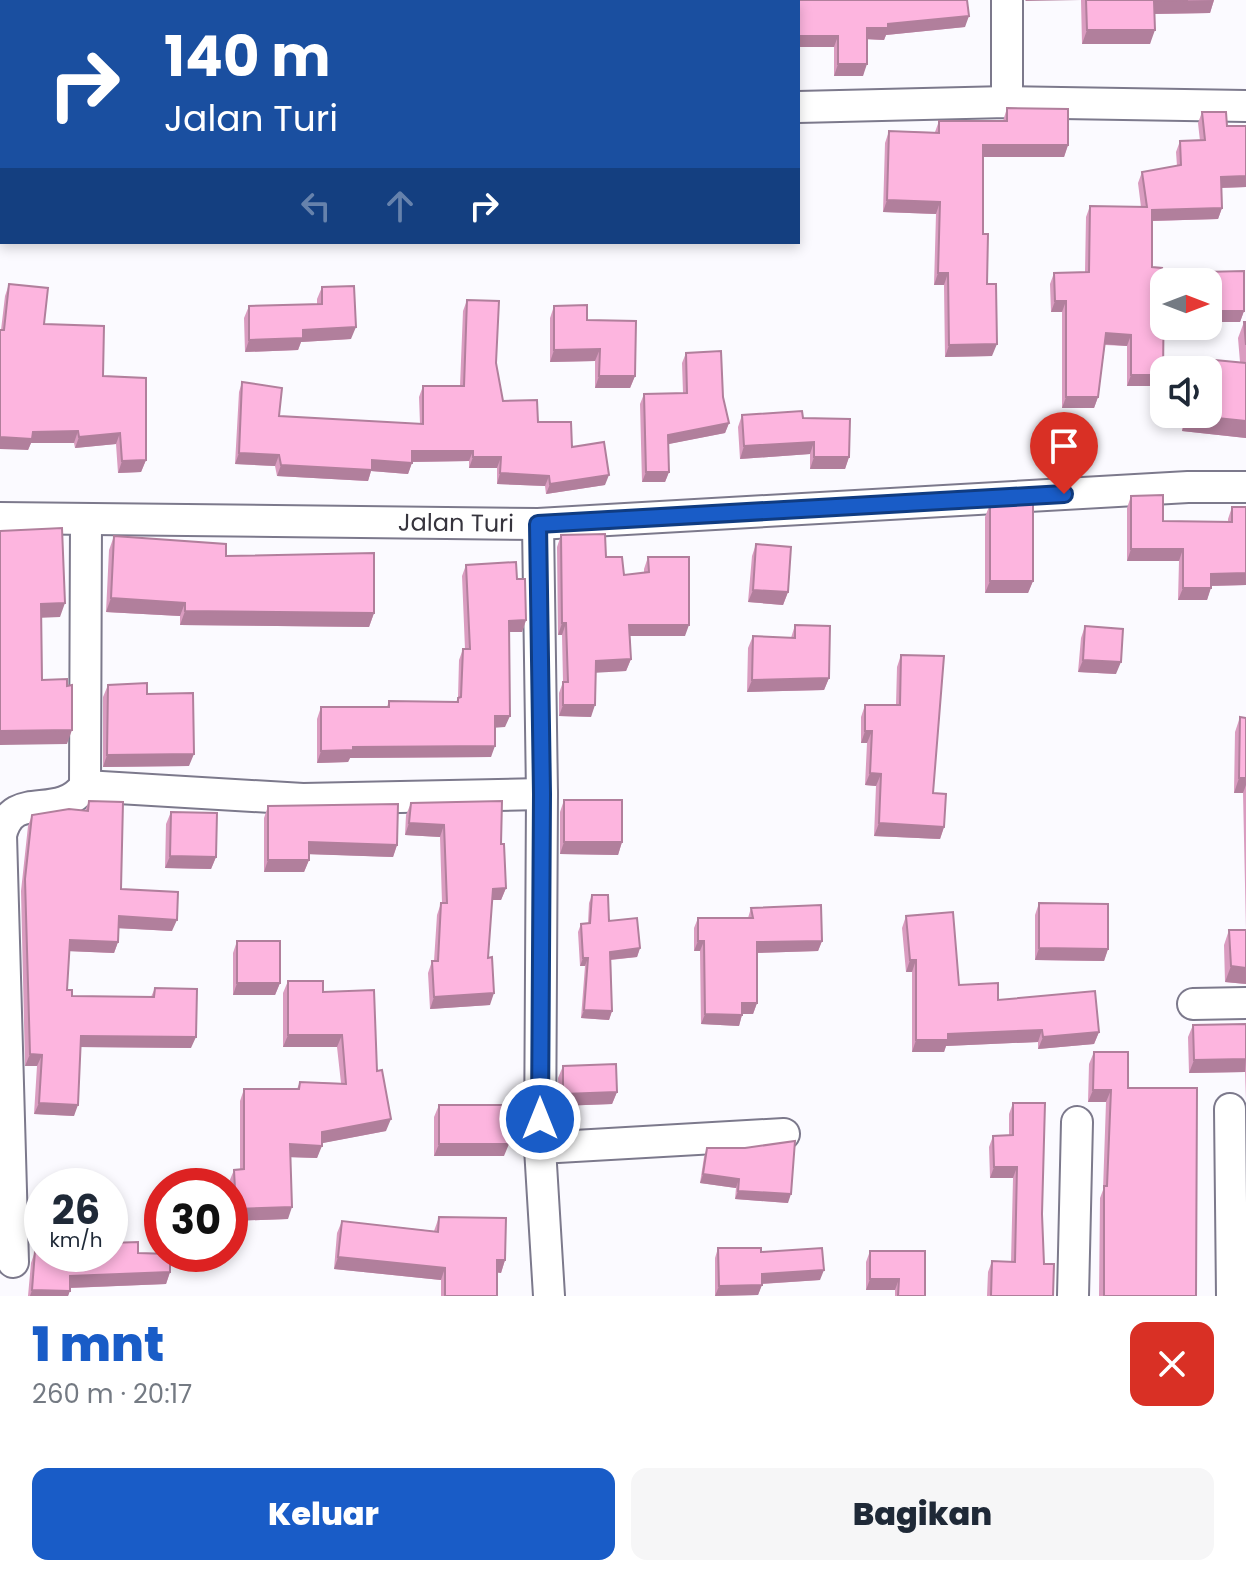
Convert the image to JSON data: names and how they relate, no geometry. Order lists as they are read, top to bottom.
{
  "streets": {
    "street": ["Jalan Turi"]
  },
  "north": "right",
  "page": {
    "turn": ["140 m", "Jalan Turi"],
    "speed": "26 km/h",
    "limit": "30",
    "heading": ["1 mnt", "260 m · 20:17"],
    "buttons": ["Keluar", "Bagikan"]
  }
}
